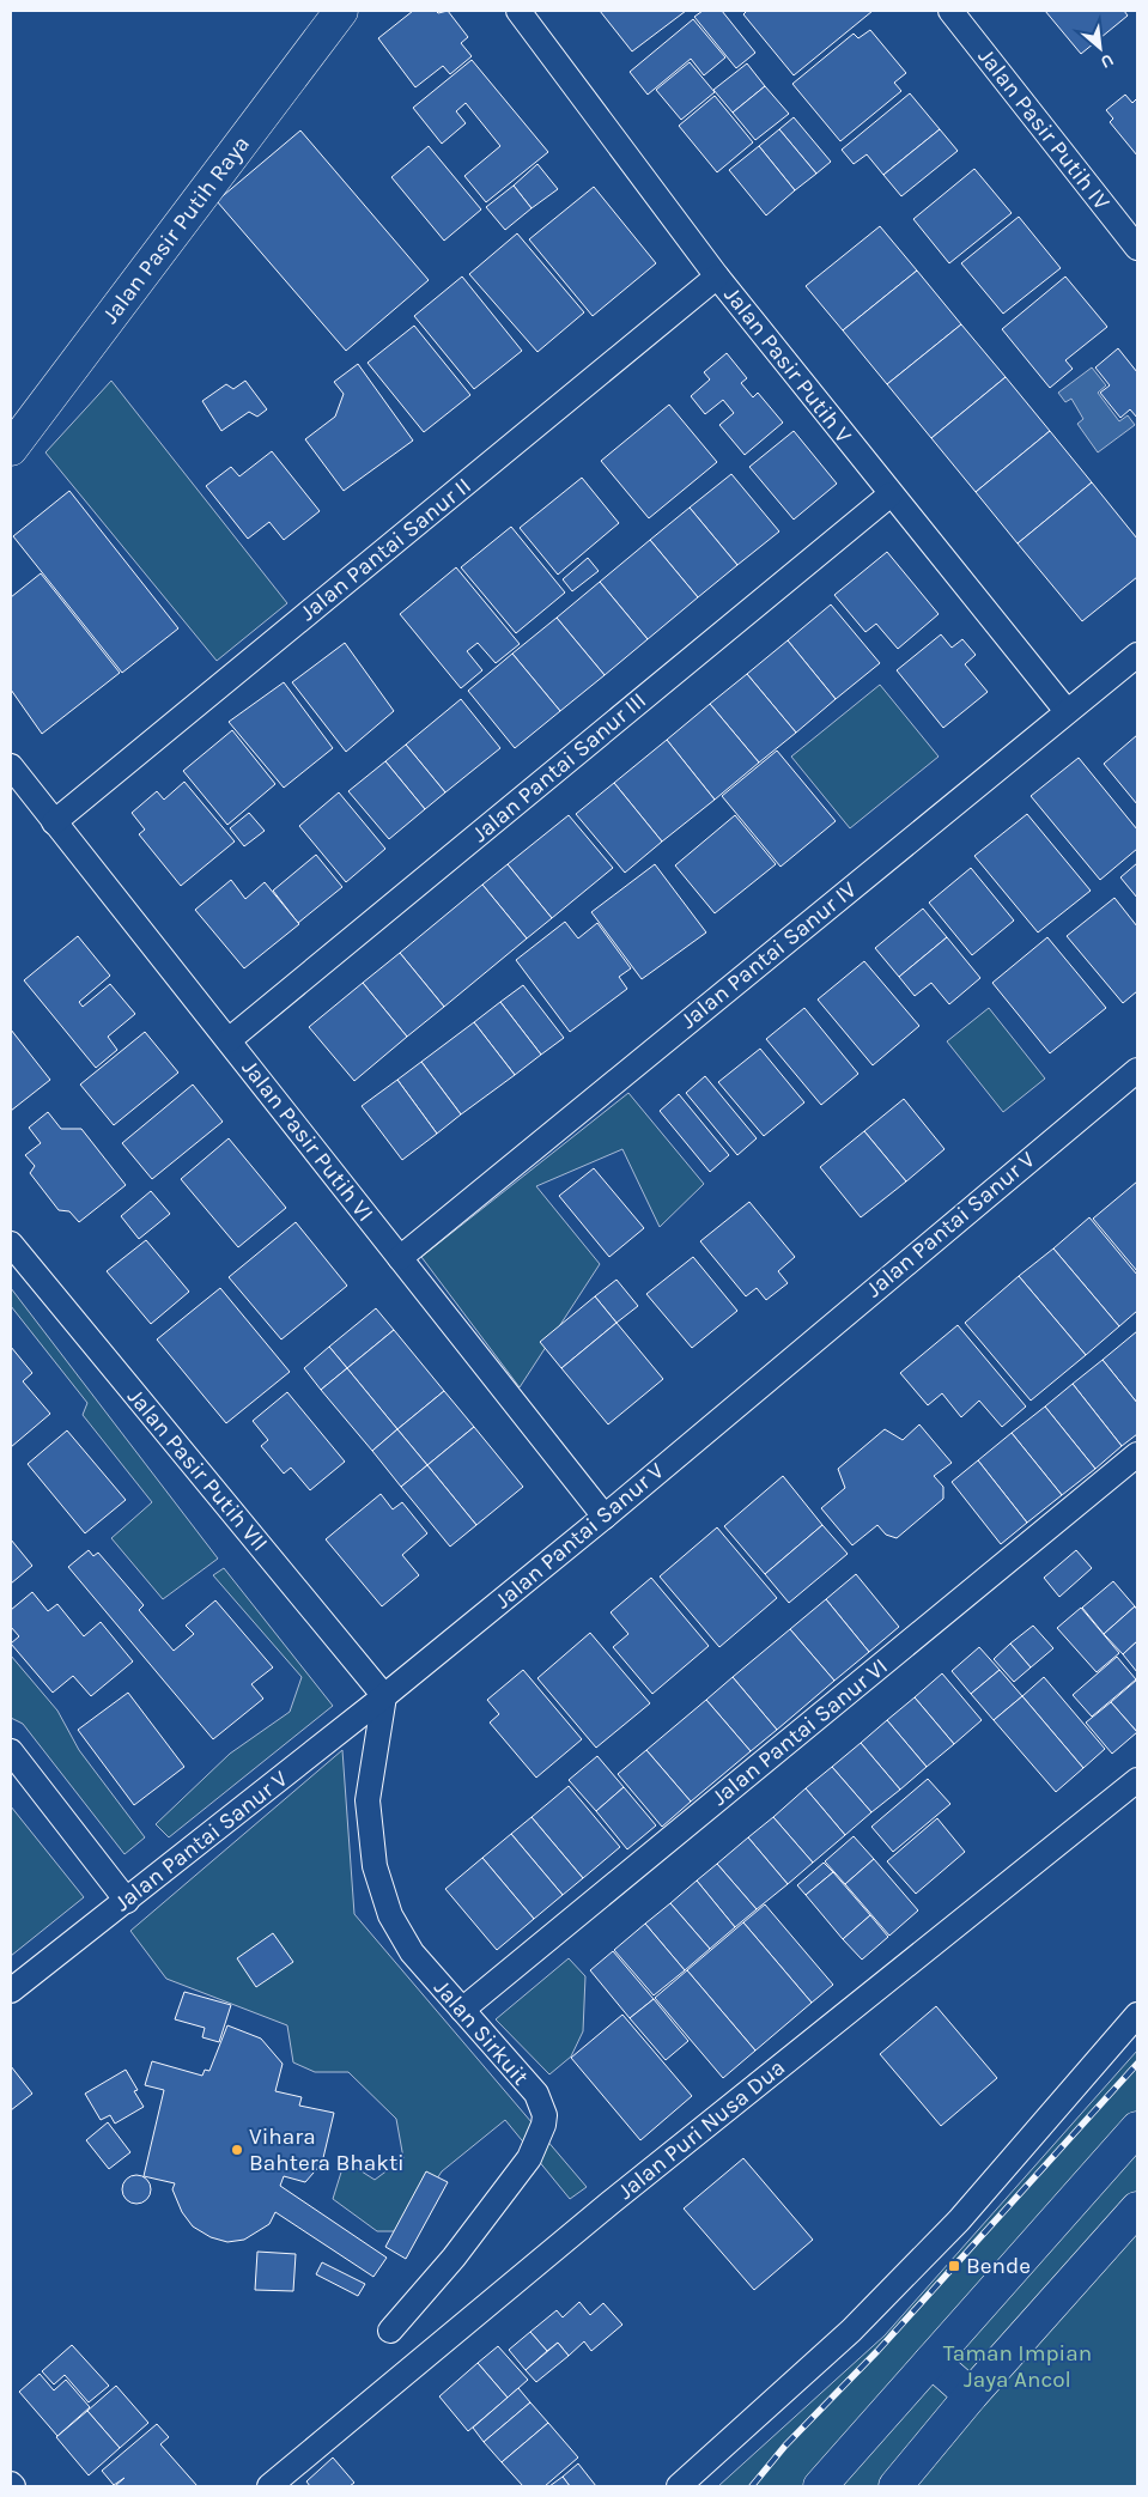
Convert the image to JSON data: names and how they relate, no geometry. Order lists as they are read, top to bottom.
{
  "streets": {
    "street": [
      "Jalan Pasir Putih IV",
      "Jalan Pasir Putih Raya",
      "Jalan Pasir Putih V",
      "Jalan Pantai Sanur II",
      "Jalan Pantai Sanur III",
      "Jalan Pantai Sanur IV",
      "Jalan Pasir Putih VI",
      "Jalan Pantai Sanur V",
      "Jalan Pasir Putih VII",
      "Jalan Pantai Sanur VI",
      "Jalan Sirkuit",
      "Jalan Puri Nusa Dua"
    ]
  },
  "crossings": [
    ["Jalan Pasir Putih V", "Jalan Pantai Sanur II"],
    ["Jalan Pasir Putih V", "Jalan Pantai Sanur III"],
    ["Jalan Pasir Putih V", "Jalan Pantai Sanur IV"],
    ["Jalan Pantai Sanur II", "Jalan Pasir Putih VI"],
    ["Jalan Pantai Sanur III", "Jalan Pasir Putih VI"],
    ["Jalan Pantai Sanur IV", "Jalan Pasir Putih VI"],
    ["Jalan Pasir Putih VI", "Jalan Pantai Sanur V"],
    ["Jalan Pantai Sanur V", "Jalan Pasir Putih VII"],
    ["Jalan Pantai Sanur V", "Jalan Sirkuit"],
    ["Jalan Pasir Putih VII", "Jalan Sirkuit"],
    ["Jalan Pantai Sanur VI", "Jalan Sirkuit"]
  ],
  "parks": ["Taman Impian Jaya Ancol"],
  "places": {
    "other": ["Vihara Bahtera Bhakti"],
    "transit": ["Bende"]
  },
  "north": "bottom right"
}
